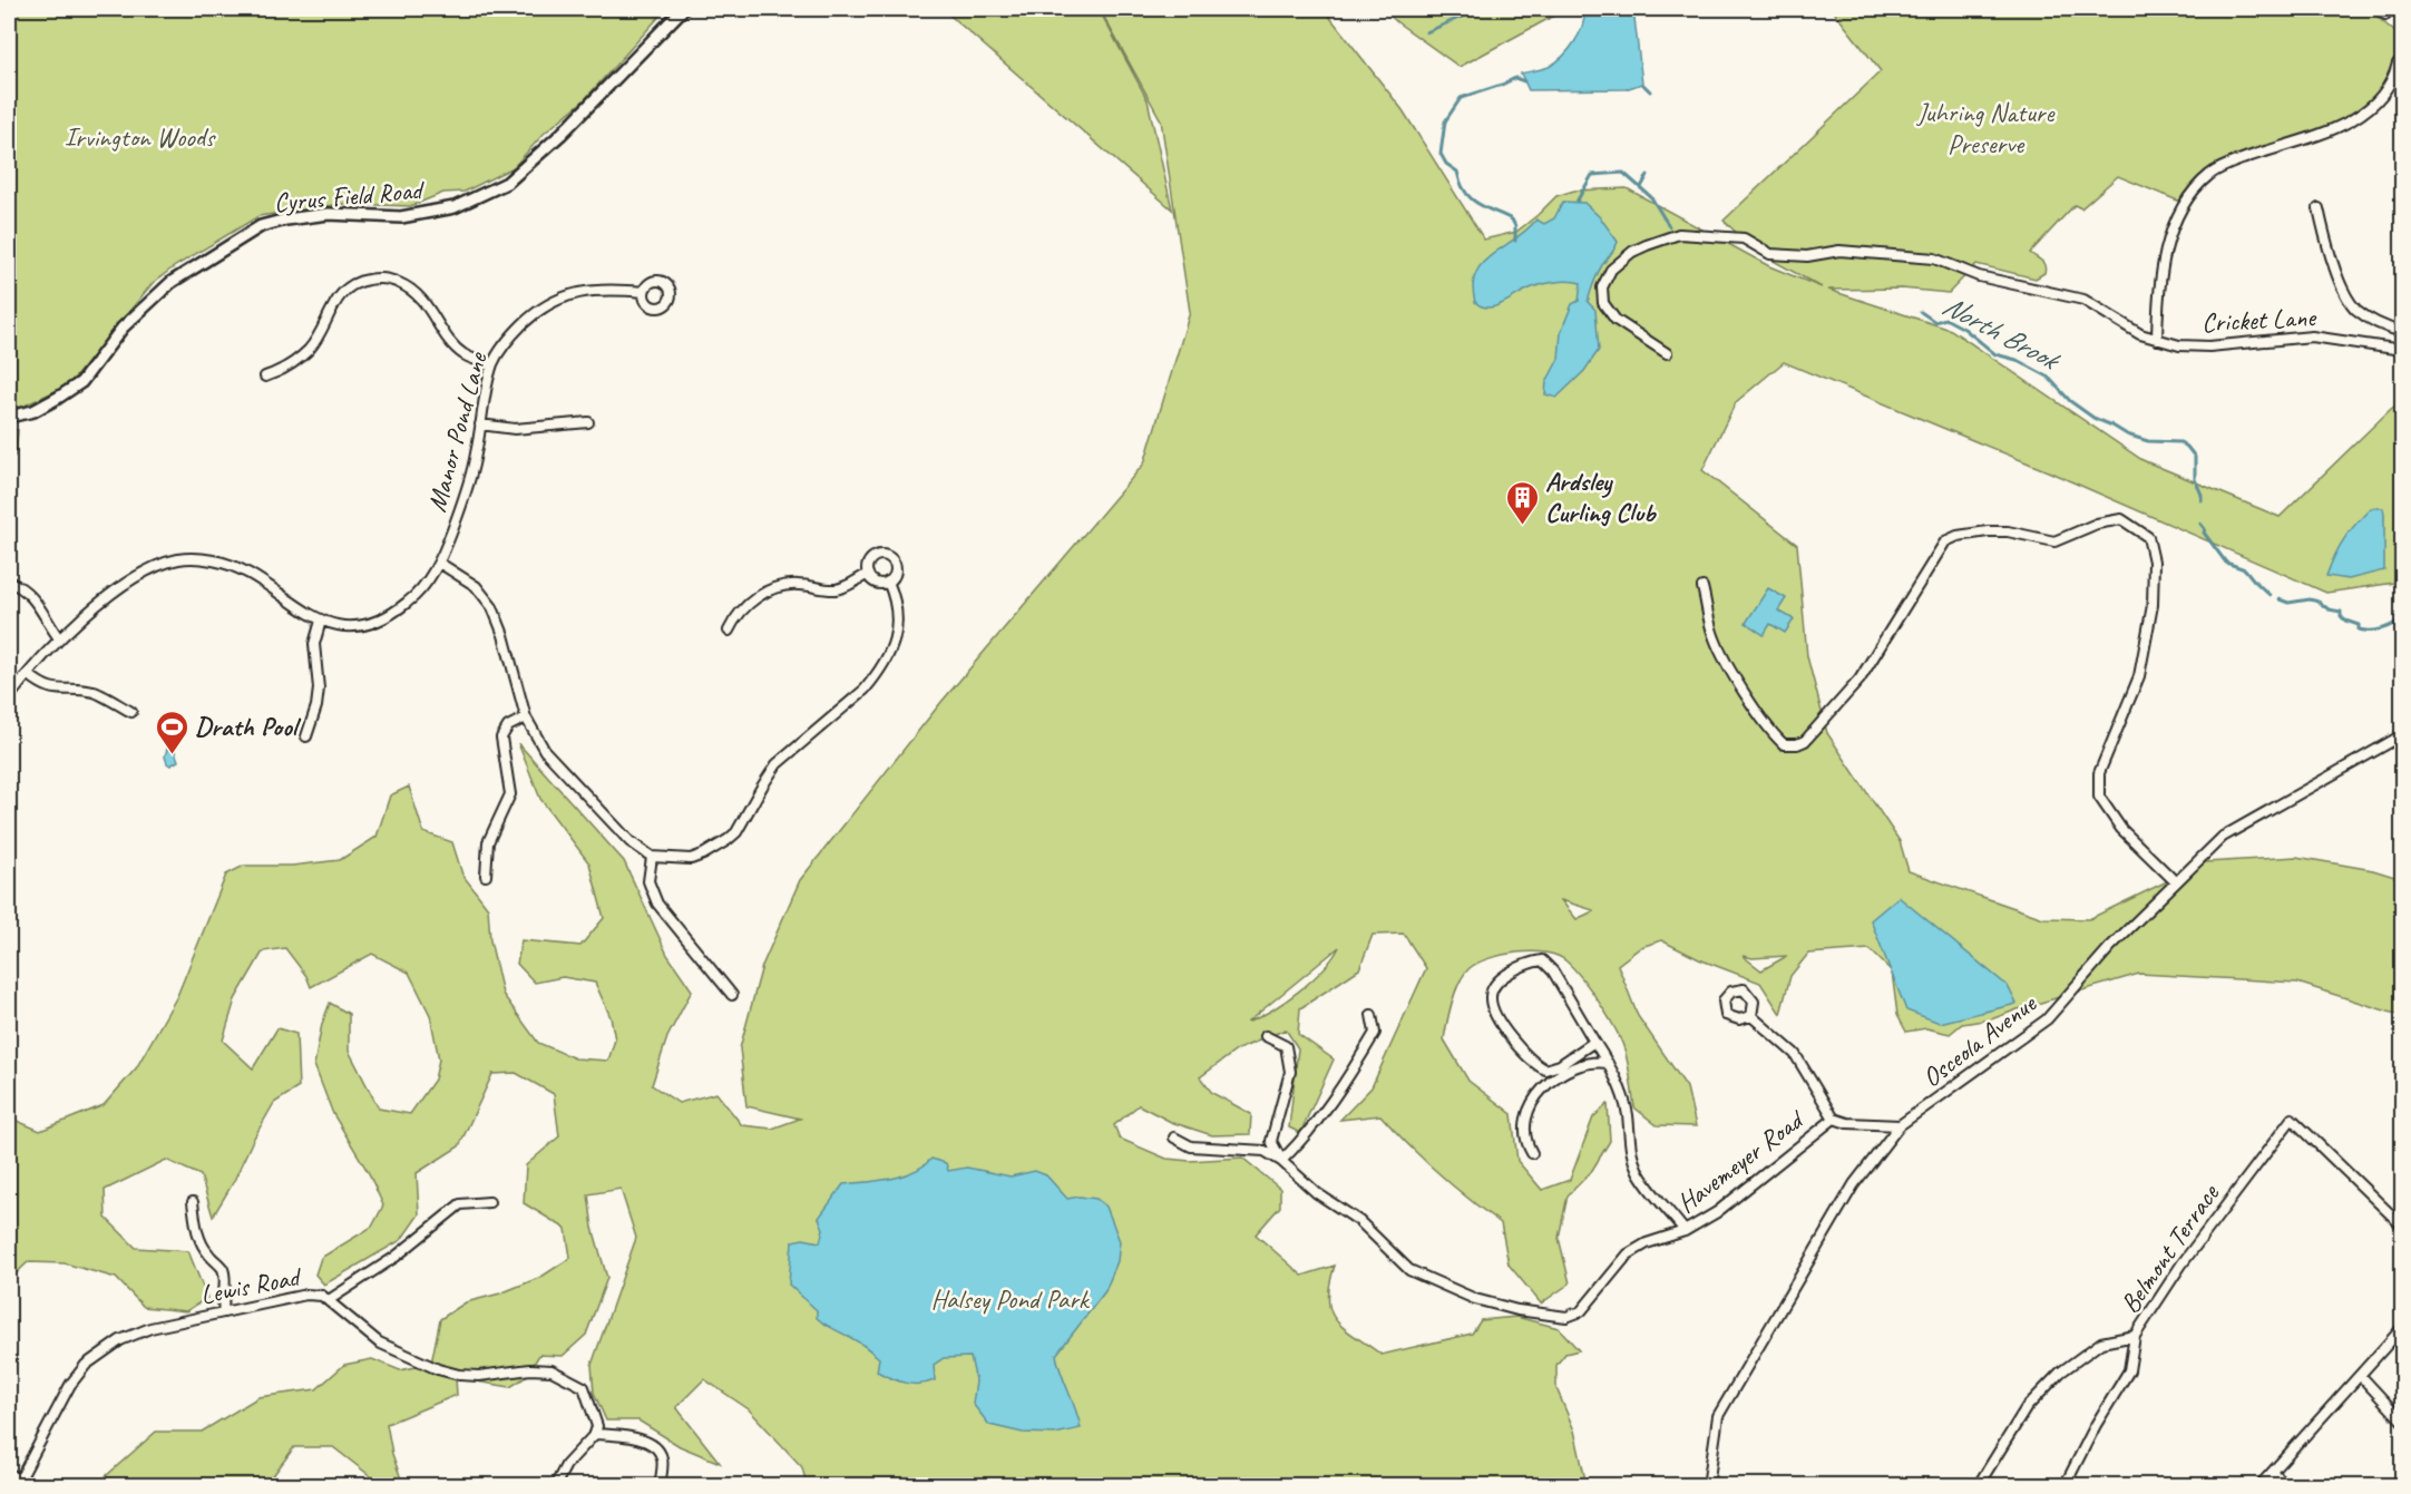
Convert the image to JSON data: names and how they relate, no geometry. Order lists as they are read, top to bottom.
{
  "streets": {
    "street": [
      "Cyrus Field Road",
      "Cricket Lane",
      "Manor Pond Lane",
      "Osceola Avenue",
      "Havemeyer Road",
      "Belmont Terrace",
      "Lewis Road"
    ]
  },
  "crossings": [
    ["Osceola Avenue", "Havemeyer Road"]
  ],
  "water": ["North Brook"],
  "parks": ["Juhring Nature Preserve", "Irvington Woods", "Halsey Pond Park"],
  "places": {
    "building": ["Ardsley Curling Club"],
    "sports": ["Drath Pool"]
  }
}
